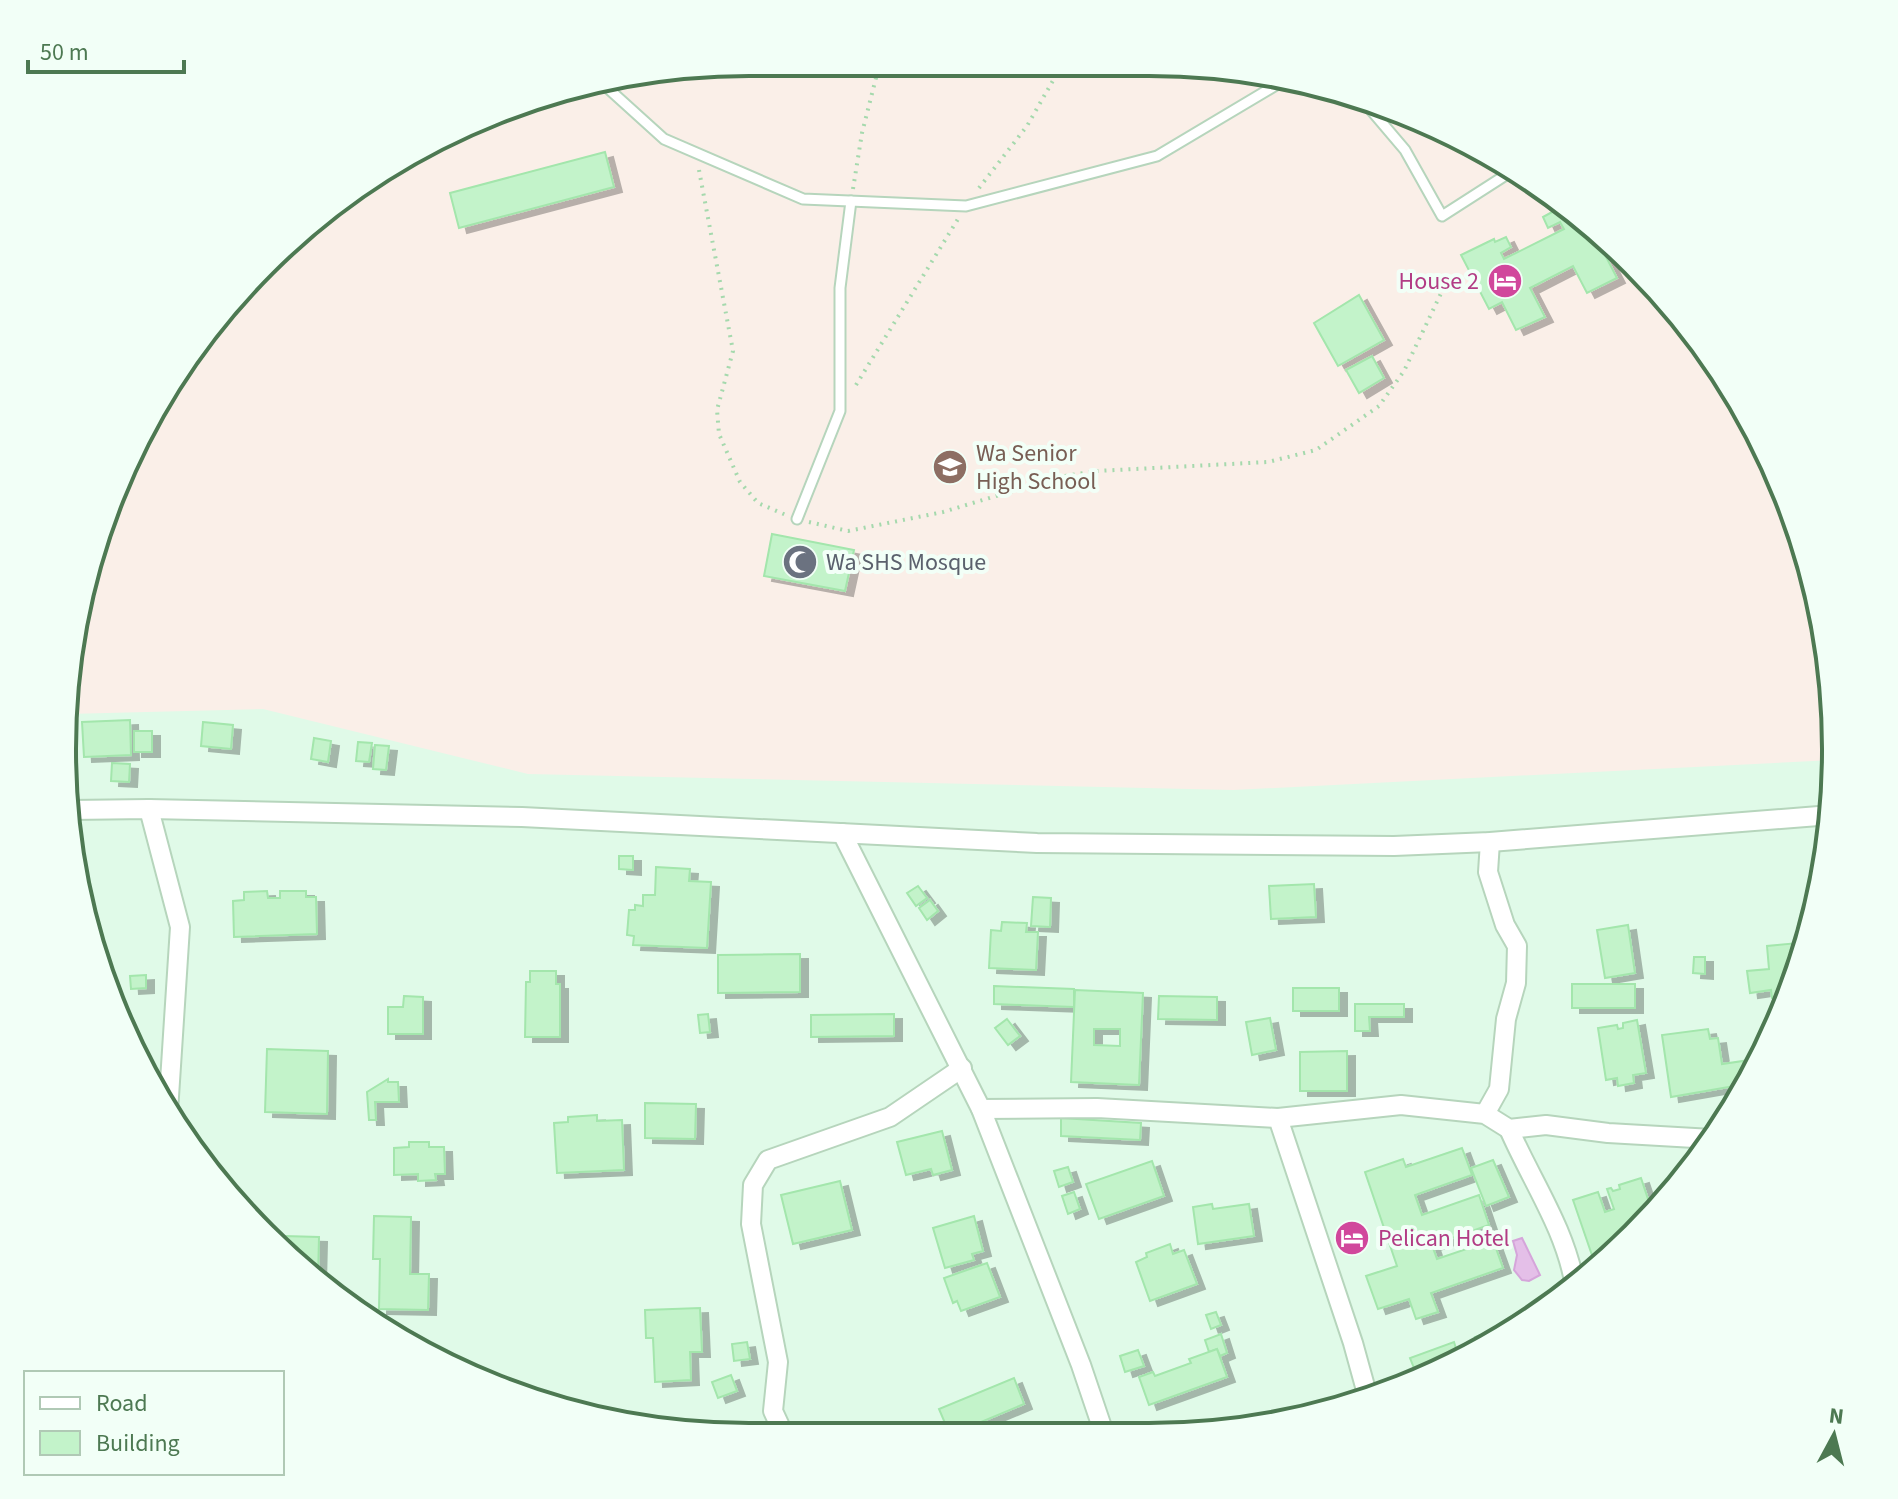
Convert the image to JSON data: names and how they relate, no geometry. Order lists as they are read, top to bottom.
{
  "places": {
    "hotel": ["House 2", "Pelican Hotel"],
    "school or university": ["Wa Senior High School"],
    "mosque": ["Wa SHS Mosque"]
  },
  "legend": ["Road", "Building"],
  "scale_bar": "50 m",
  "north": "top"
}
